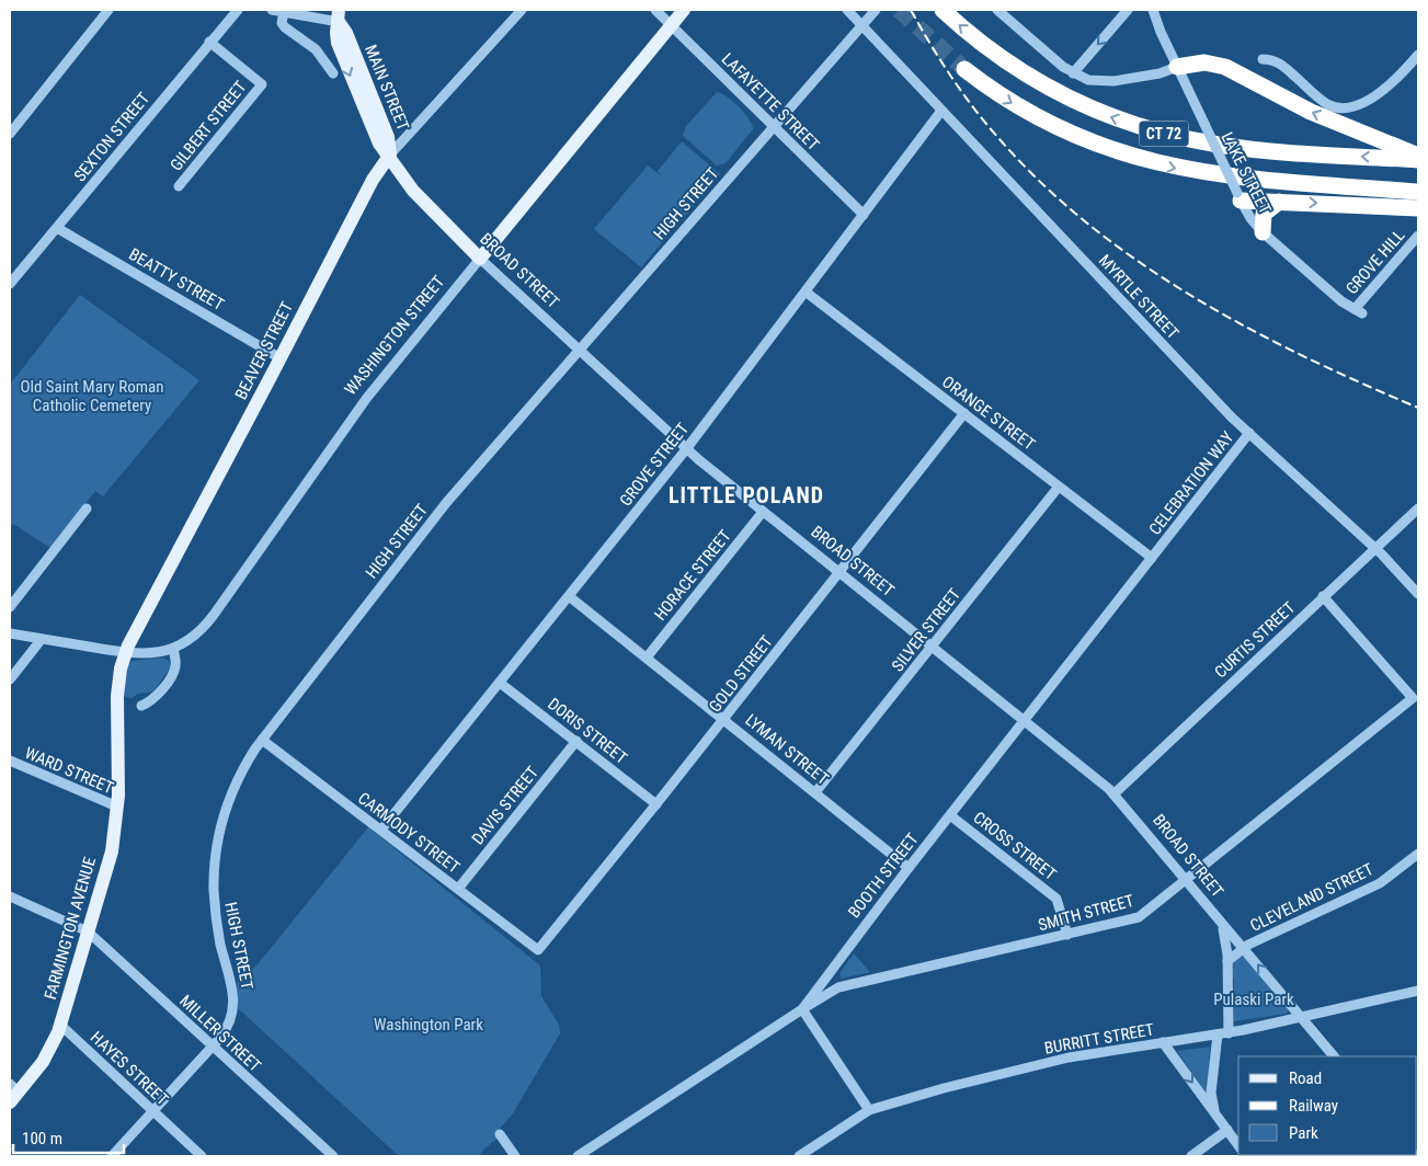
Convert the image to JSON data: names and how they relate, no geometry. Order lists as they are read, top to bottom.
{
  "streets": {
    "highway": ["CT 72"],
    "main road": [
      "MAIN STREET",
      "BROAD STREET",
      "WASHINGTON STREET",
      "BEAVER STREET",
      "FARMINGTON AVENUE"
    ],
    "street": [
      "LAFAYETTE STREET",
      "GILBERT STREET",
      "SEXTON STREET",
      "LAKE STREET",
      "HIGH STREET",
      "GROVE HILL",
      "BEATTY STREET",
      "MYRTLE STREET",
      "ORANGE STREET",
      "GROVE STREET",
      "CELEBRATION WAY",
      "HORACE STREET",
      "SILVER STREET",
      "CURTIS STREET",
      "GOLD STREET",
      "DORIS STREET",
      "LYMAN STREET",
      "WARD STREET",
      "DAVIS STREET",
      "CARMODY STREET",
      "CROSS STREET",
      "BOOTH STREET",
      "CLEVELAND STREET",
      "SMITH STREET",
      "MILLER STREET",
      "BURRITT STREET",
      "HAYES STREET"
    ]
  },
  "crossings": [
    ["MAIN STREET", "BROAD STREET"],
    ["MAIN STREET", "BEAVER STREET"],
    ["LAFAYETTE STREET", "HIGH STREET"],
    ["LAFAYETTE STREET", "WASHINGTON STREET"],
    ["LAFAYETTE STREET", "GROVE STREET"],
    ["GILBERT STREET", "SEXTON STREET"],
    ["SEXTON STREET", "BEATTY STREET"],
    ["LAKE STREET", "GROVE HILL"],
    ["HIGH STREET", "BROAD STREET"],
    ["HIGH STREET", "MYRTLE STREET"],
    ["HIGH STREET", "CARMODY STREET"],
    ["HIGH STREET", "MILLER STREET"],
    ["HIGH STREET", "HAYES STREET"],
    ["BROAD STREET", "WASHINGTON STREET"],
    ["BROAD STREET", "BEAVER STREET"],
    ["BROAD STREET", "GROVE STREET"],
    ["BROAD STREET", "HORACE STREET"],
    ["BROAD STREET", "SILVER STREET"],
    ["BROAD STREET", "CURTIS STREET"],
    ["BROAD STREET", "GOLD STREET"],
    ["BROAD STREET", "BOOTH STREET"],
    ["BROAD STREET", "CLEVELAND STREET"],
    ["BROAD STREET", "SMITH STREET"],
    ["BROAD STREET", "BURRITT STREET"],
    ["BEATTY STREET", "BEAVER STREET"],
    ["MYRTLE STREET", "GROVE STREET"],
    ["MYRTLE STREET", "CELEBRATION WAY"],
    ["MYRTLE STREET", "CURTIS STREET"],
    ["WASHINGTON STREET", "BEAVER STREET"],
    ["BEAVER STREET", "FARMINGTON AVENUE"],
    ["ORANGE STREET", "GROVE STREET"],
    ["ORANGE STREET", "CELEBRATION WAY"],
    ["ORANGE STREET", "SILVER STREET"],
    ["ORANGE STREET", "GOLD STREET"],
    ["ORANGE STREET", "BOOTH STREET"],
    ["GROVE STREET", "DORIS STREET"],
    ["GROVE STREET", "LYMAN STREET"],
    ["GROVE STREET", "CARMODY STREET"],
    ["CELEBRATION WAY", "BOOTH STREET"],
    ["HORACE STREET", "LYMAN STREET"],
    ["SILVER STREET", "LYMAN STREET"],
    ["CURTIS STREET", "SMITH STREET"],
    ["GOLD STREET", "DORIS STREET"],
    ["GOLD STREET", "LYMAN STREET"],
    ["GOLD STREET", "CARMODY STREET"],
    ["DORIS STREET", "DAVIS STREET"],
    ["LYMAN STREET", "BOOTH STREET"],
    ["WARD STREET", "FARMINGTON AVENUE"],
    ["DAVIS STREET", "CARMODY STREET"],
    ["CROSS STREET", "BOOTH STREET"],
    ["CROSS STREET", "SMITH STREET"],
    ["BOOTH STREET", "SMITH STREET"],
    ["FARMINGTON AVENUE", "MILLER STREET"],
    ["FARMINGTON AVENUE", "HAYES STREET"]
  ],
  "districts": ["LITTLE POLAND"],
  "parks": ["Old Saint Mary Roman Catholic Cemetery", "Pulaski Park", "Washington Park"],
  "legend": ["Road", "Railway", "Park"],
  "scale_bar": "100 m"
}
